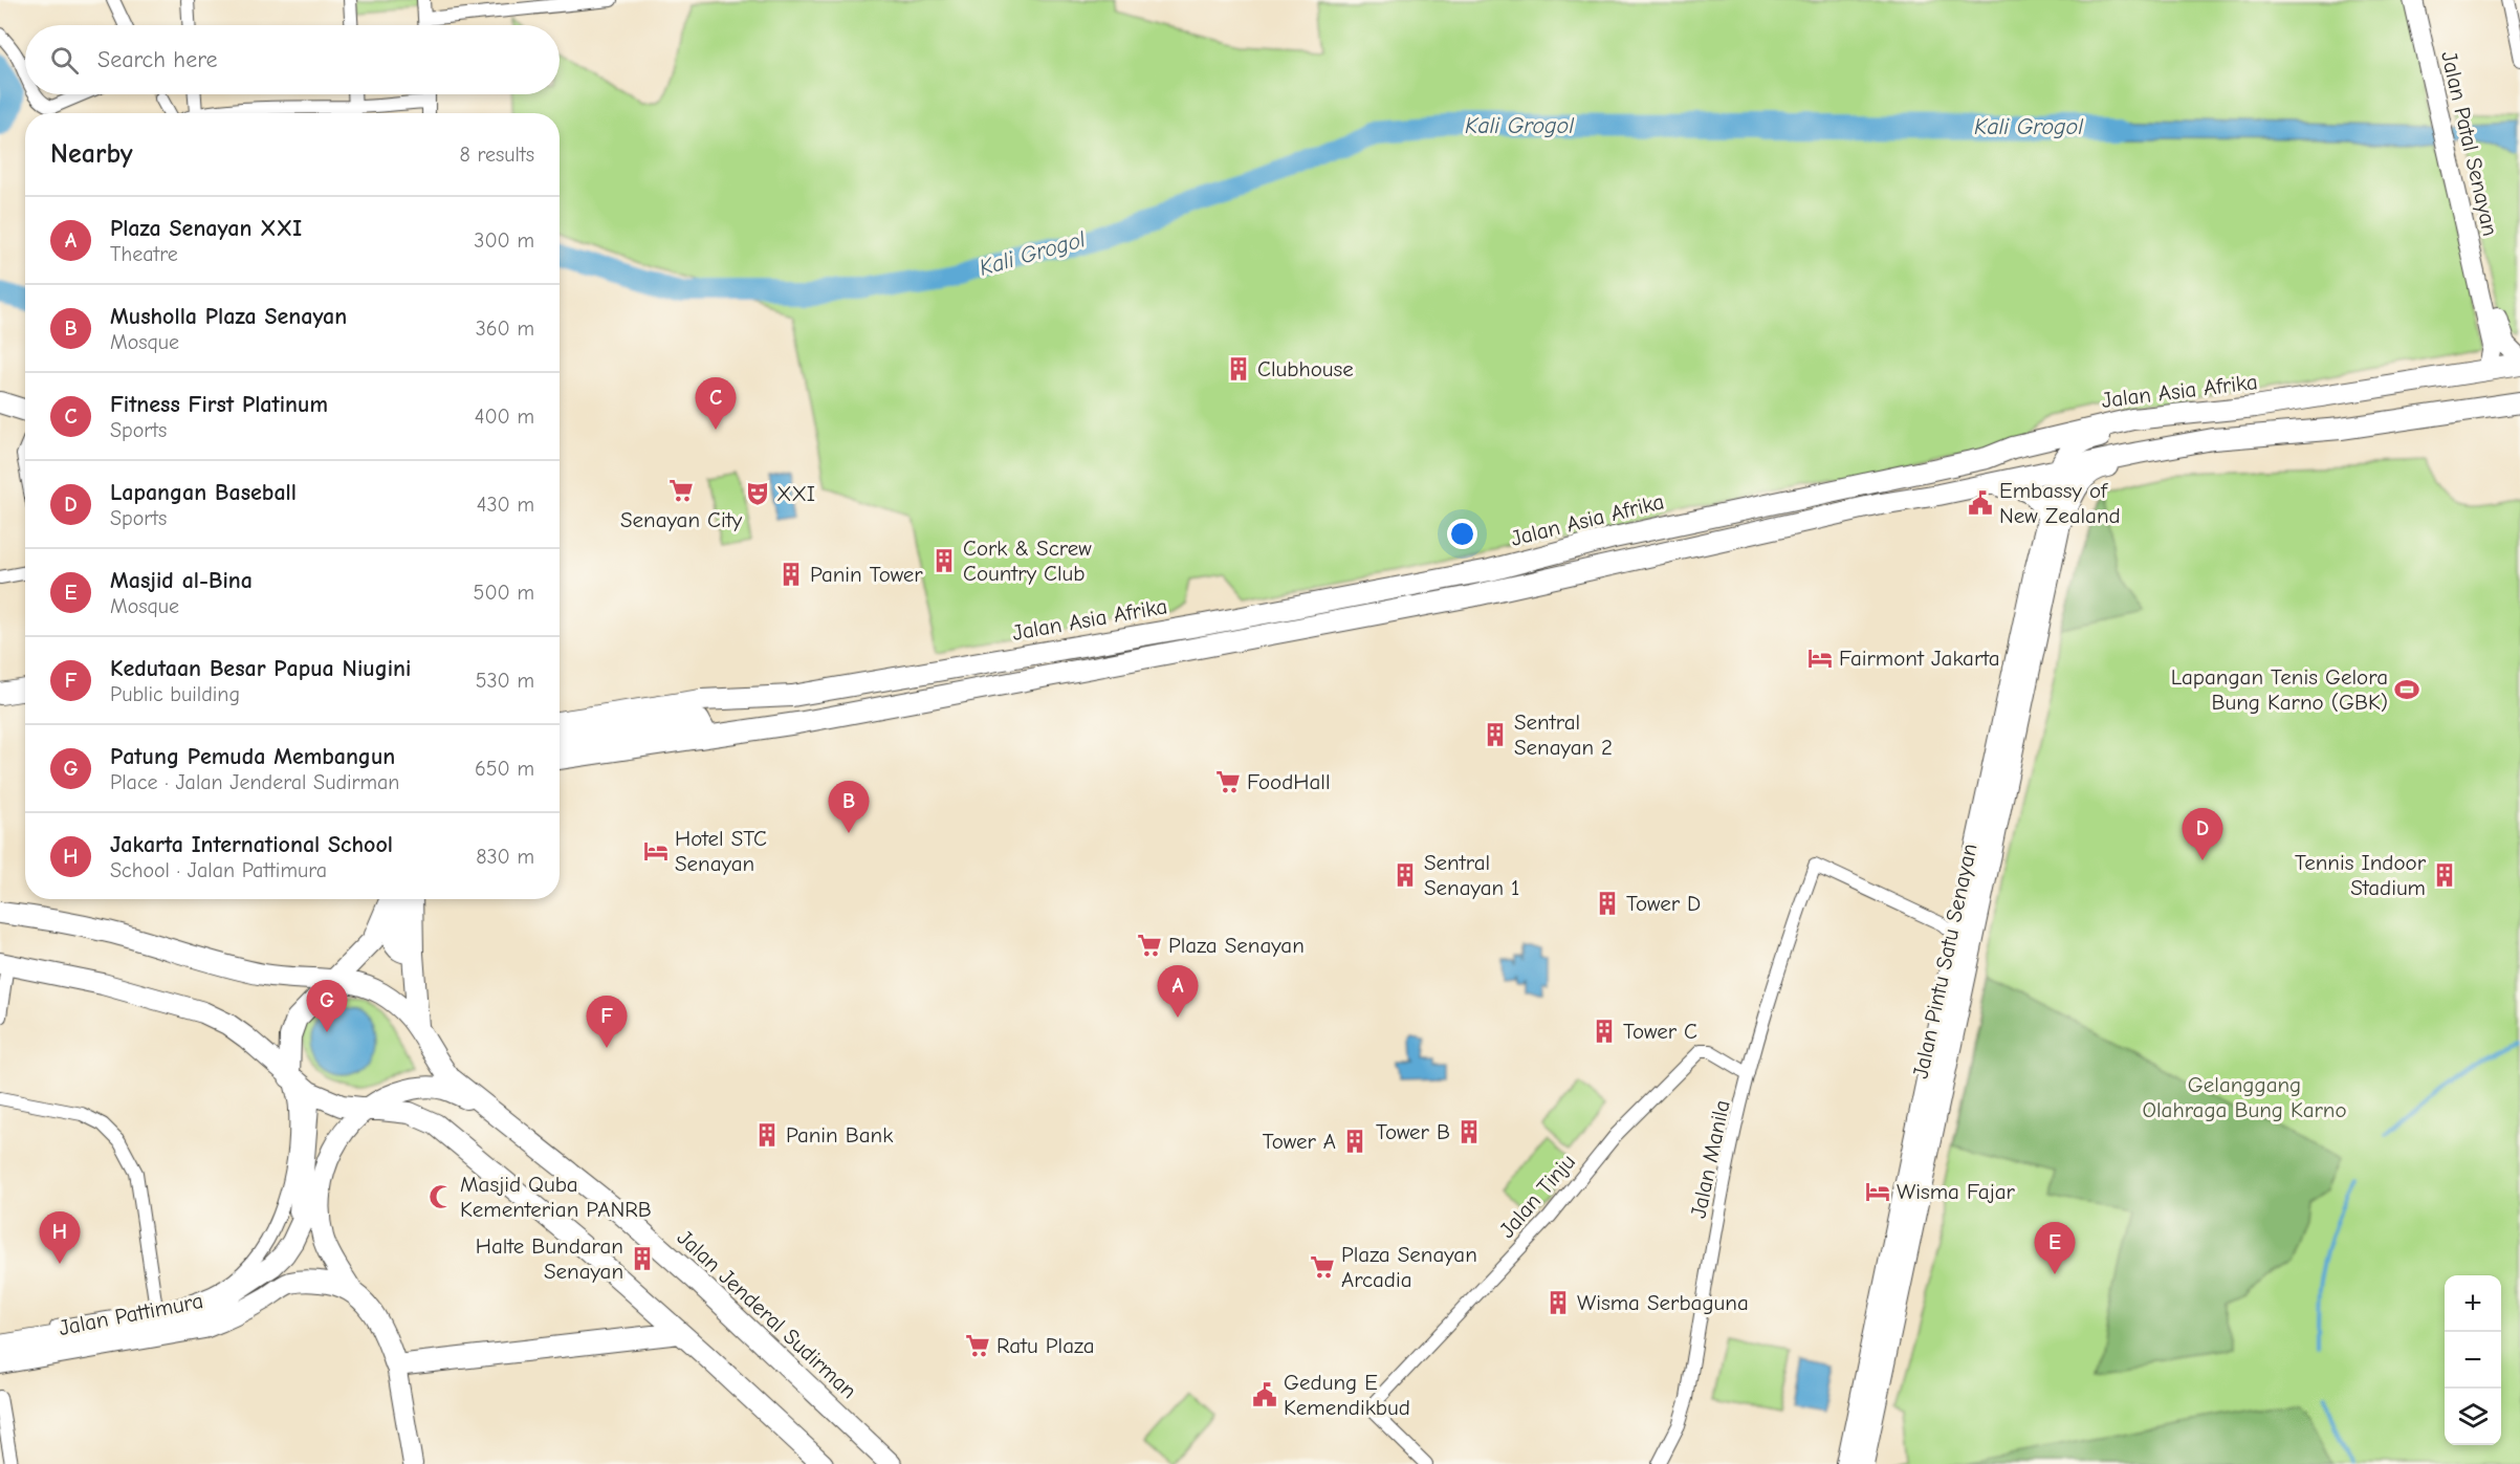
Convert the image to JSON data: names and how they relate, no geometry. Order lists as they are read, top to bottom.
{
  "streets": {
    "main road": [
      "Jalan Patal Senayan",
      "Jalan Asia Afrika",
      "Jalan Pintu Satu Senayan",
      "Jalan Pattimura",
      "Jalan Jenderal Sudirman"
    ],
    "street": ["Jalan Manila", "Jalan Tinju"]
  },
  "crossings": [
    ["Jalan Patal Senayan", "Jalan Asia Afrika"],
    ["Jalan Pintu Satu Senayan", "Jalan Manila"],
    ["Jalan Manila", "Jalan Tinju"]
  ],
  "water": ["Kali Grogol"],
  "parks": ["Gelanggang Olahraga Bung Karno"],
  "places": {
    "building": [
      "Clubhouse",
      "Cork & Screw Country Club",
      "Panin Tower",
      "Sentral Senayan 2",
      "Sentral Senayan 1",
      "Tennis Indoor Stadium",
      "Tower D",
      "Tower C",
      "Tower B",
      "Panin Bank",
      "Tower A",
      "Halte Bundaran Senayan",
      "Wisma Serbaguna"
    ],
    "supermarket": [
      "Senayan City",
      "FoodHall",
      "Plaza Senayan",
      "Plaza Senayan Arcadia",
      "Ratu Plaza"
    ],
    "theatre": ["XXI"],
    "public building": ["Embassy of New Zealand", "Gedung E Kemendikbud"],
    "hotel": ["Fairmont Jakarta", "Hotel STC Senayan", "Wisma Fajar"],
    "sports": ["Lapangan Tenis Gelora Bung Karno (GBK)"],
    "mosque": ["Masjid Quba Kementerian PANRB"]
  },
  "page": {
    "search": "Search here",
    "heading": ["Nearby", "8 results"],
    "list": [
      {
        "mark": "A",
        "name": "Plaza Senayan XXI",
        "note": "Theatre",
        "value": "300 m"
      },
      {
        "mark": "B",
        "name": "Musholla Plaza Senayan",
        "note": "Mosque",
        "value": "360 m"
      },
      {
        "mark": "C",
        "name": "Fitness First Platinum",
        "note": "Sports",
        "value": "400 m"
      },
      {
        "mark": "D",
        "name": "Lapangan Baseball",
        "note": "Sports",
        "value": "430 m"
      },
      {
        "mark": "E",
        "name": "Masjid al-Bina",
        "note": "Mosque",
        "value": "500 m"
      },
      {
        "mark": "F",
        "name": "Kedutaan Besar Papua Niugini",
        "note": "Public building",
        "value": "530 m"
      },
      {
        "mark": "G",
        "name": "Patung Pemuda Membangun",
        "note": "Place · Jalan Jenderal Sudirman",
        "value": "650 m"
      },
      {
        "mark": "H",
        "name": "Jakarta International School",
        "note": "School · Jalan Pattimura",
        "value": "830 m"
      }
    ],
    "pins": [
      "C",
      "B",
      "D",
      "A",
      "G",
      "F",
      "H",
      "E"
    ],
    "map_buttons": ["+", "−"]
  }
}
